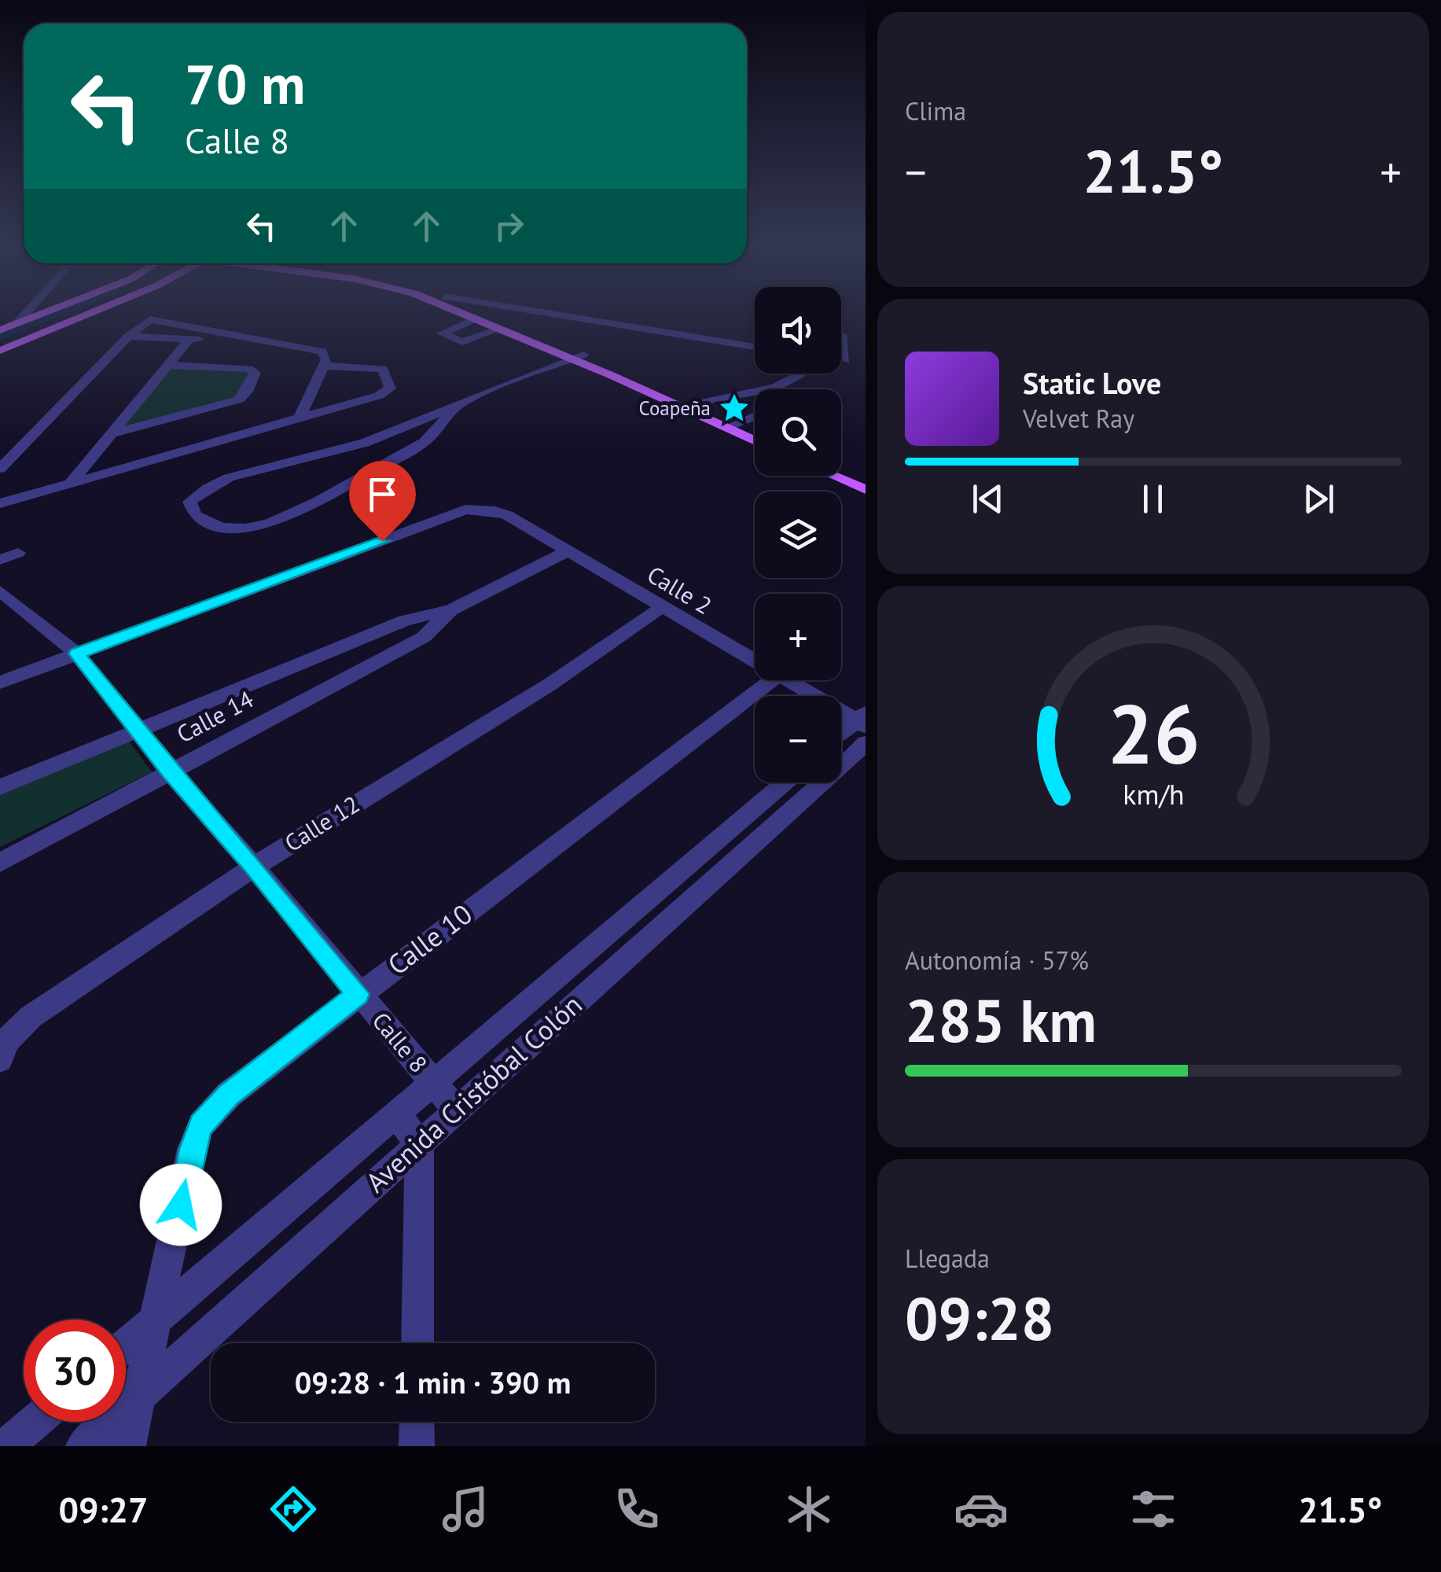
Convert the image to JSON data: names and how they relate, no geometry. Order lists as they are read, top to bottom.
{
  "streets": {
    "street": [
      "Calle 2",
      "Calle 14",
      "Calle 12",
      "Calle 10",
      "Calle 8",
      "Avenida Cristóbal Colón"
    ]
  },
  "crossings": [
    ["Calle 2", "Calle 14"],
    ["Calle 2", "Calle 12"],
    ["Calle 2", "Calle 8"],
    ["Calle 2", "Avenida Cristóbal Colón"],
    ["Calle 14", "Calle 8"],
    ["Calle 12", "Calle 8"],
    ["Calle 10", "Calle 8"],
    ["Calle 10", "Avenida Cristóbal Colón"],
    ["Calle 8", "Avenida Cristóbal Colón"]
  ],
  "places": {
    "place": ["Coapeña"]
  },
  "page": {
    "tile": [
      "Clima",
      ["Autonomía · 57%", "285 km"],
      ["Llegada", "09:28"]
    ],
    "turn": ["70 m", "Calle 8"],
    "heat": ["−", "21.5°", "+"],
    "map_buttons": ["+", "−"],
    "song": ["Static Love", "Velvet Ray"],
    "limit": "30",
    "trip": "09:28 · 1 min · 390 m",
    "tabs": ["09:27", "21.5°"],
    "gauge": ["26", "km/h"]
  }
}
